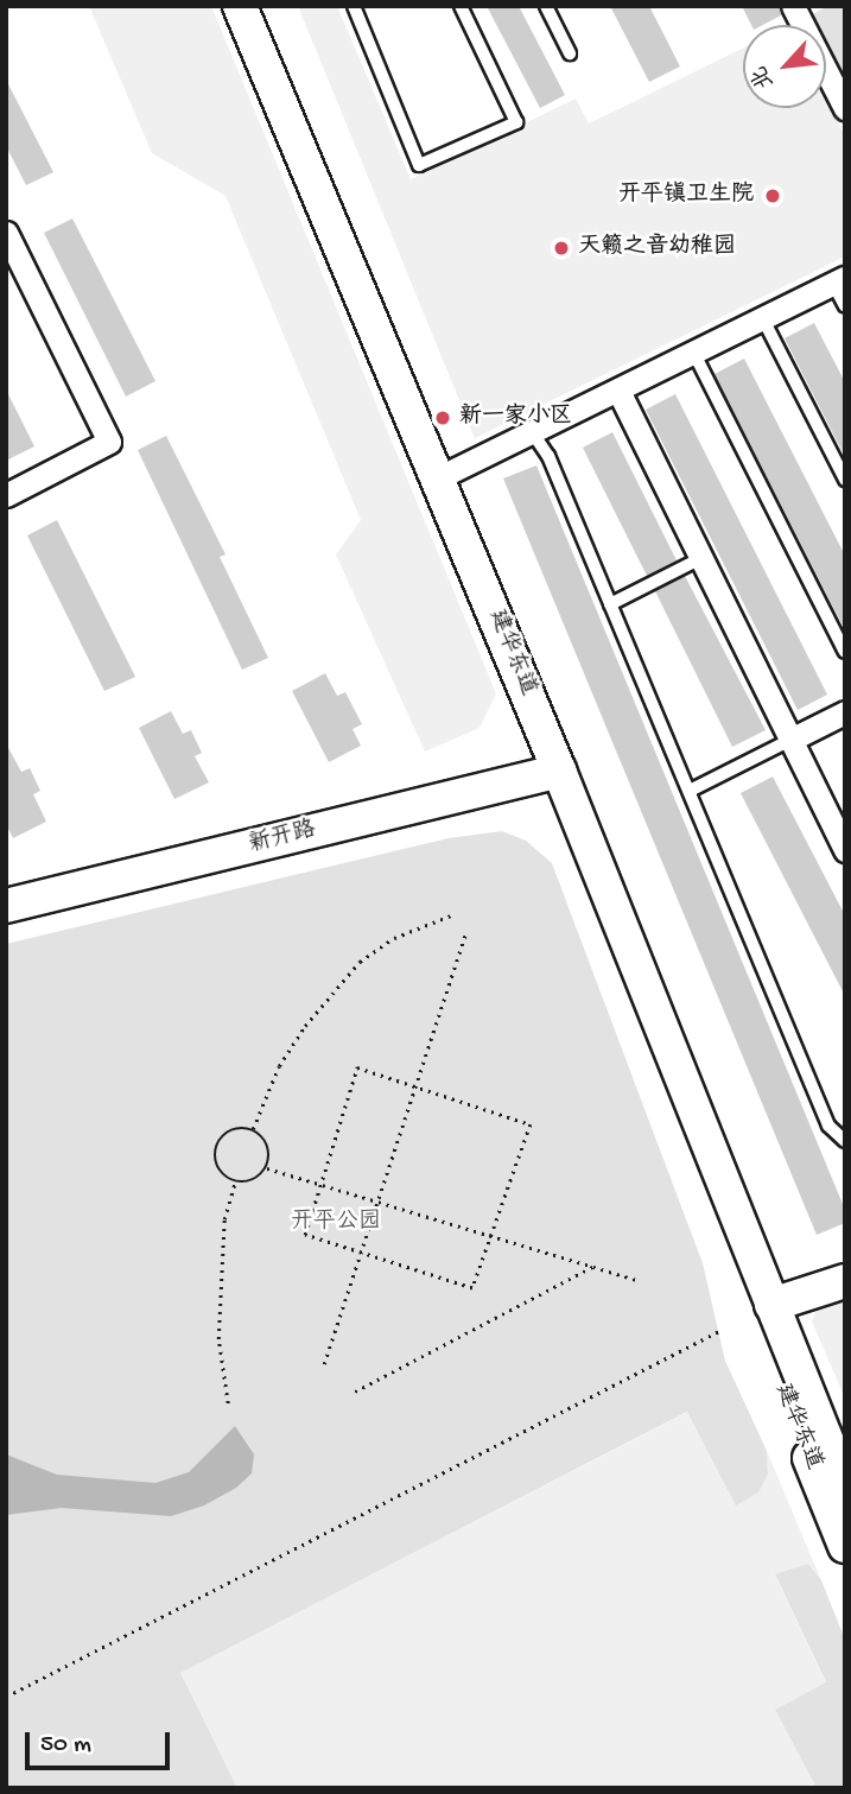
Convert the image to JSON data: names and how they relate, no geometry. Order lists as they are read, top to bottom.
{
  "streets": {
    "main road": ["建华东道", "新开路"]
  },
  "crossings": [
    ["建华东道", "新开路"]
  ],
  "parks": ["开平公园"],
  "places": ["开平镇卫生院", "天籁之音幼稚园", "新一家小区"],
  "scale_bar": "50 m",
  "north": "bottom left"
}
